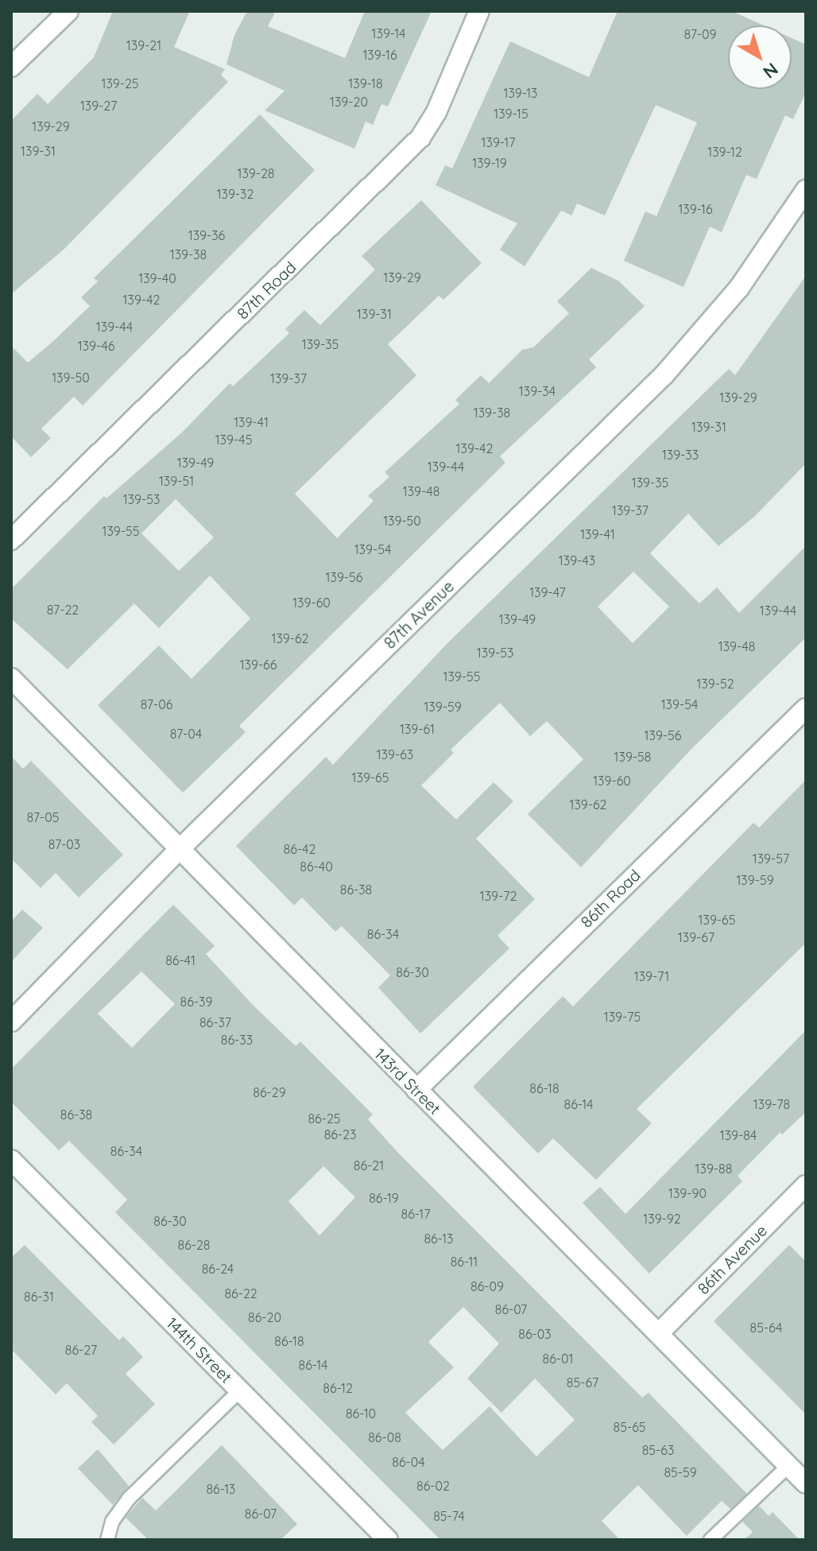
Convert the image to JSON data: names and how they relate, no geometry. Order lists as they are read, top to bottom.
{
  "streets": {
    "street": [
      "87th Road",
      "87th Avenue",
      "86th Road",
      "143rd Street",
      "86th Avenue",
      "144th Street"
    ]
  },
  "crossings": [
    ["87th Avenue", "143rd Street"],
    ["86th Road", "143rd Street"],
    ["143rd Street", "86th Avenue"]
  ],
  "house_numbers": [
    "139-14",
    "87-09",
    "139-21",
    "139-16",
    "139-25",
    "139-18",
    "139-13",
    "139-20",
    "139-27",
    "139-15",
    "139-29",
    "139-17",
    "139-31",
    "139-12",
    "139-19",
    "139-28",
    "139-32",
    "139-16",
    "139-36",
    "139-38",
    "139-29",
    "139-40",
    "139-42",
    "139-31",
    "139-44",
    "139-35",
    "139-46",
    "139-50",
    "139-37",
    "139-34",
    "139-29",
    "139-38",
    "139-41",
    "139-31",
    "139-45",
    "139-42",
    "139-33",
    "139-49",
    "139-44",
    "139-51",
    "139-35",
    "139-48",
    "139-53",
    "139-37",
    "139-50",
    "139-55",
    "139-41",
    "139-54",
    "139-43",
    "139-56",
    "139-47",
    "139-60",
    "87-22",
    "139-44",
    "139-49",
    "139-62",
    "139-48",
    "139-53",
    "139-66",
    "139-55",
    "139-52",
    "87-06",
    "139-54",
    "139-59",
    "139-61",
    "87-04",
    "139-56",
    "139-63",
    "139-58",
    "139-65",
    "139-60",
    "139-62",
    "87-05",
    "87-03",
    "86-42",
    "139-57",
    "86-40",
    "139-59",
    "86-38",
    "139-72",
    "139-65",
    "86-34",
    "139-67",
    "86-41",
    "86-30",
    "139-71",
    "86-39",
    "139-75",
    "86-37",
    "86-33",
    "86-18",
    "86-29",
    "86-14",
    "139-78",
    "86-38",
    "86-25",
    "86-23",
    "139-84",
    "86-34",
    "86-21",
    "139-88",
    "139-90",
    "86-19",
    "86-17",
    "139-92",
    "86-30",
    "86-13",
    "86-28",
    "86-11",
    "86-24",
    "86-09",
    "86-22",
    "86-31",
    "86-07",
    "86-20",
    "85-64",
    "86-03",
    "86-18",
    "86-27",
    "86-01",
    "86-14",
    "85-67",
    "86-12",
    "86-10",
    "85-65",
    "86-08",
    "85-63",
    "86-04",
    "85-59",
    "86-02",
    "86-13",
    "86-07",
    "85-74"
  ],
  "north": "bottom right"
}
